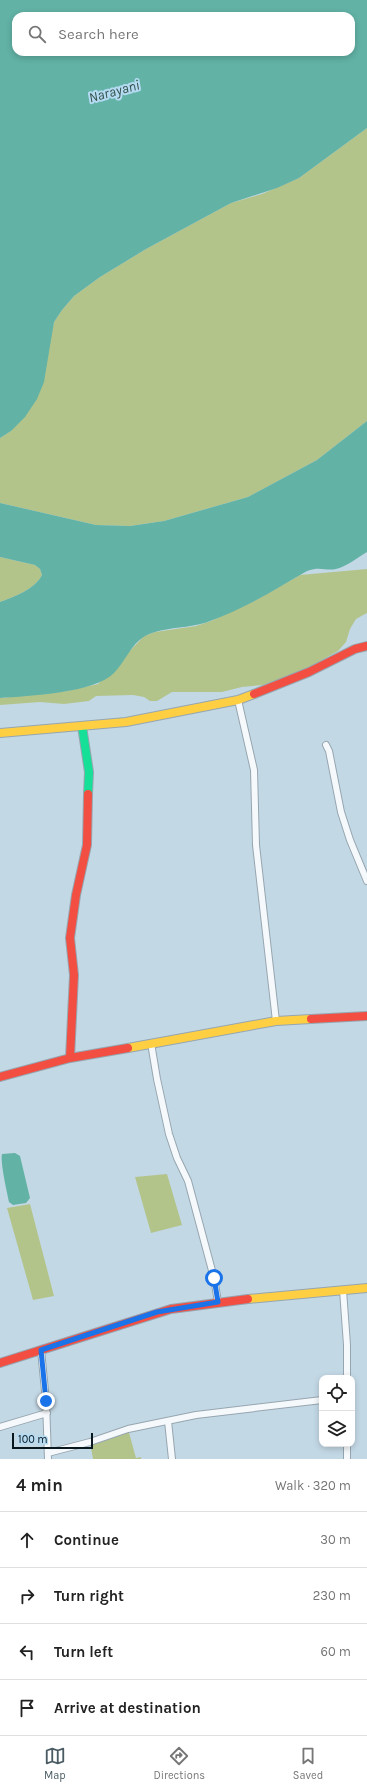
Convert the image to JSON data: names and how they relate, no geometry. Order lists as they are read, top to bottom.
{
  "water": ["Narayani"],
  "scale_bar": "100 m",
  "page": {
    "search": "Search here",
    "scale": "100 m",
    "heading": ["4 min", "Walk · 320 m"],
    "list": [
      ["Continue", "30 m"],
      ["Turn right", "230 m"],
      ["Turn left", "60 m"],
      "Arrive at destination"
    ],
    "nav": ["Map", "Directions", "Saved"]
  }
}
